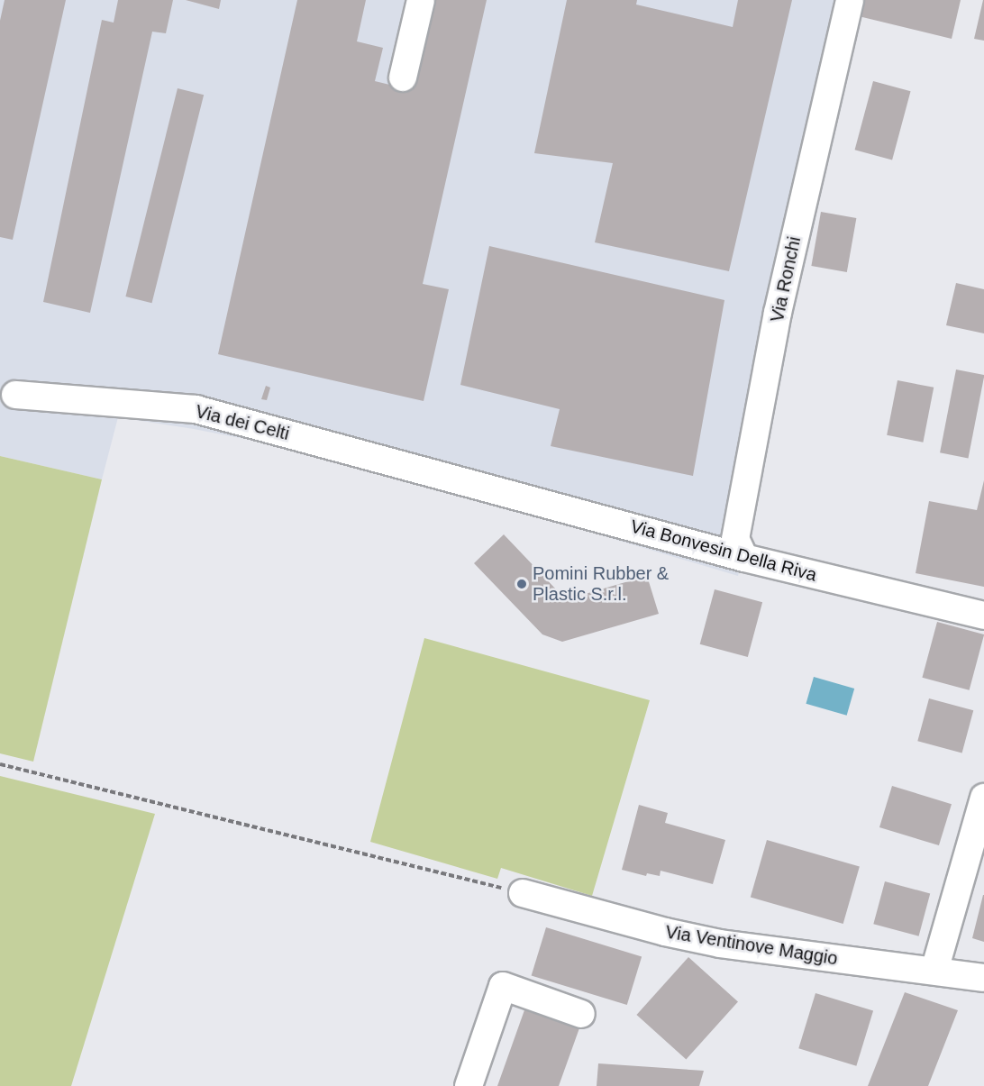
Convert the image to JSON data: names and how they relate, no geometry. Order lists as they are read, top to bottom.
{
  "streets": {
    "street": [
      "Via Ronchi",
      "Via dei Celti",
      "Via Bonvesin Della Riva",
      "Via Ventinove Maggio"
    ]
  },
  "crossings": [
    ["Via Ronchi", "Via Bonvesin Della Riva"],
    ["Via dei Celti", "Via Bonvesin Della Riva"]
  ],
  "places": ["Pomini Rubber & Plastic S.r.l."]
}
